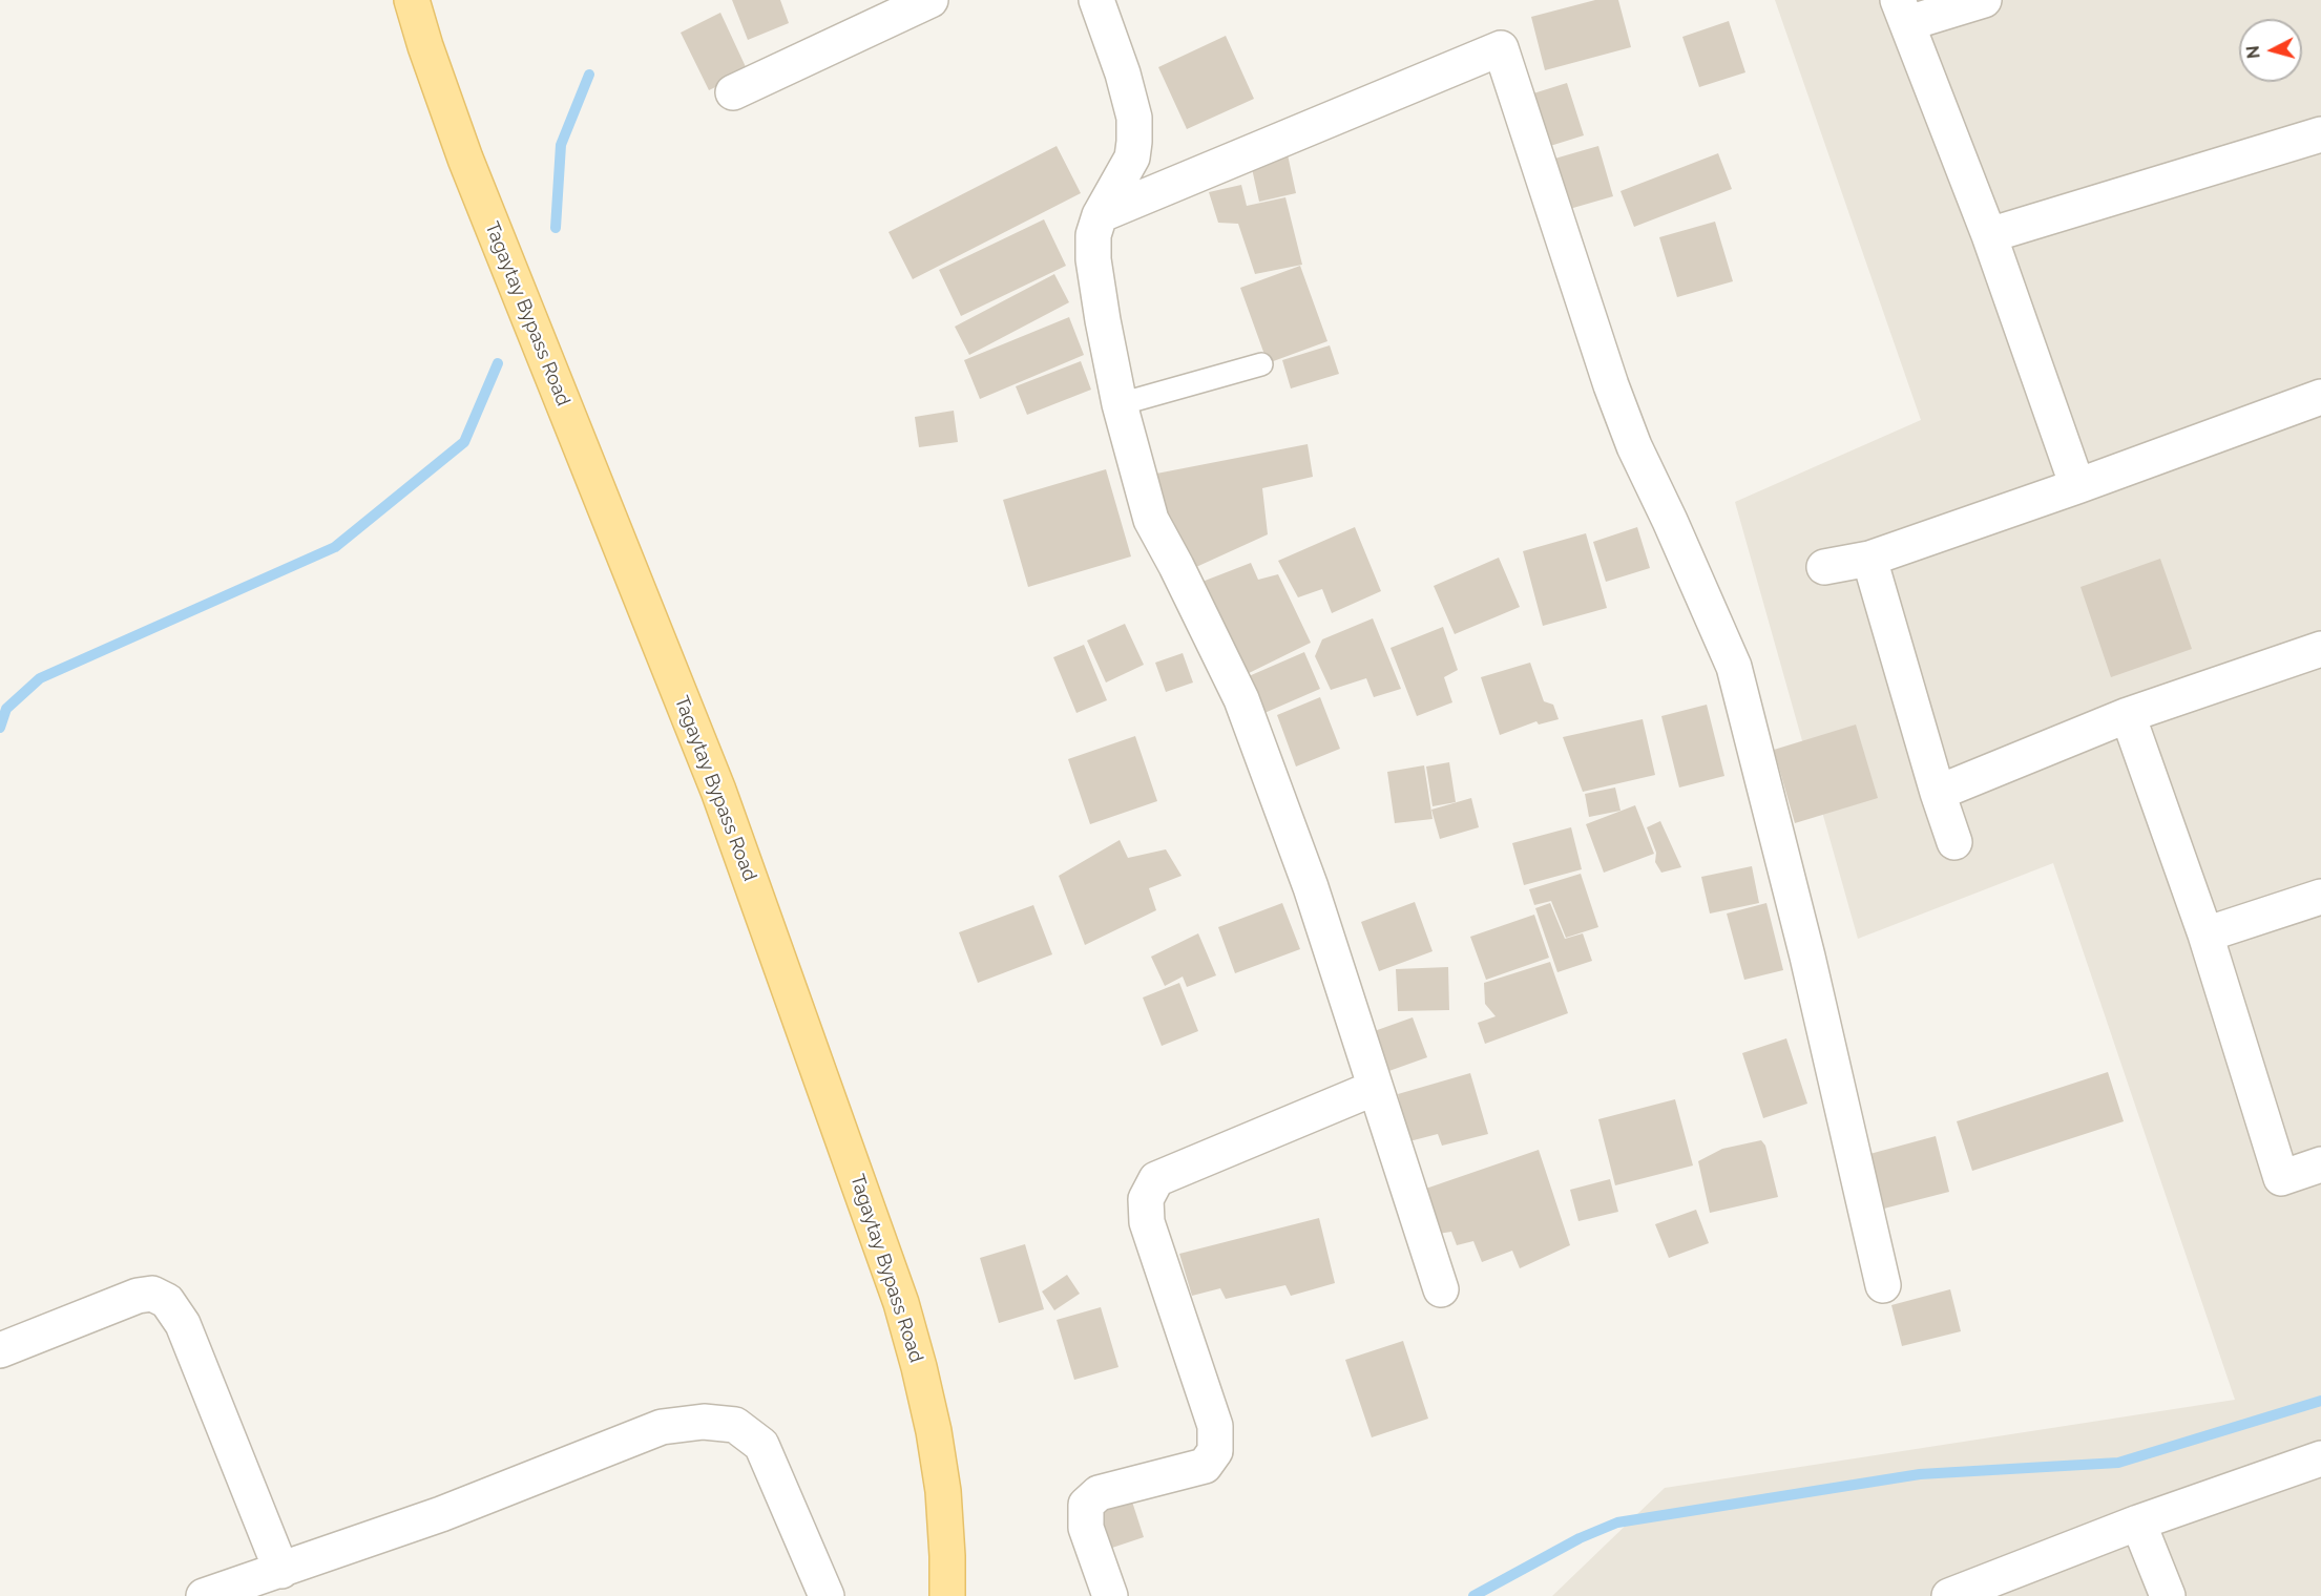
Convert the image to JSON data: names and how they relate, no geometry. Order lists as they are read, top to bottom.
{
  "streets": {
    "main road": ["Tagaytay Bypass Road"]
  },
  "north": "left"
}
